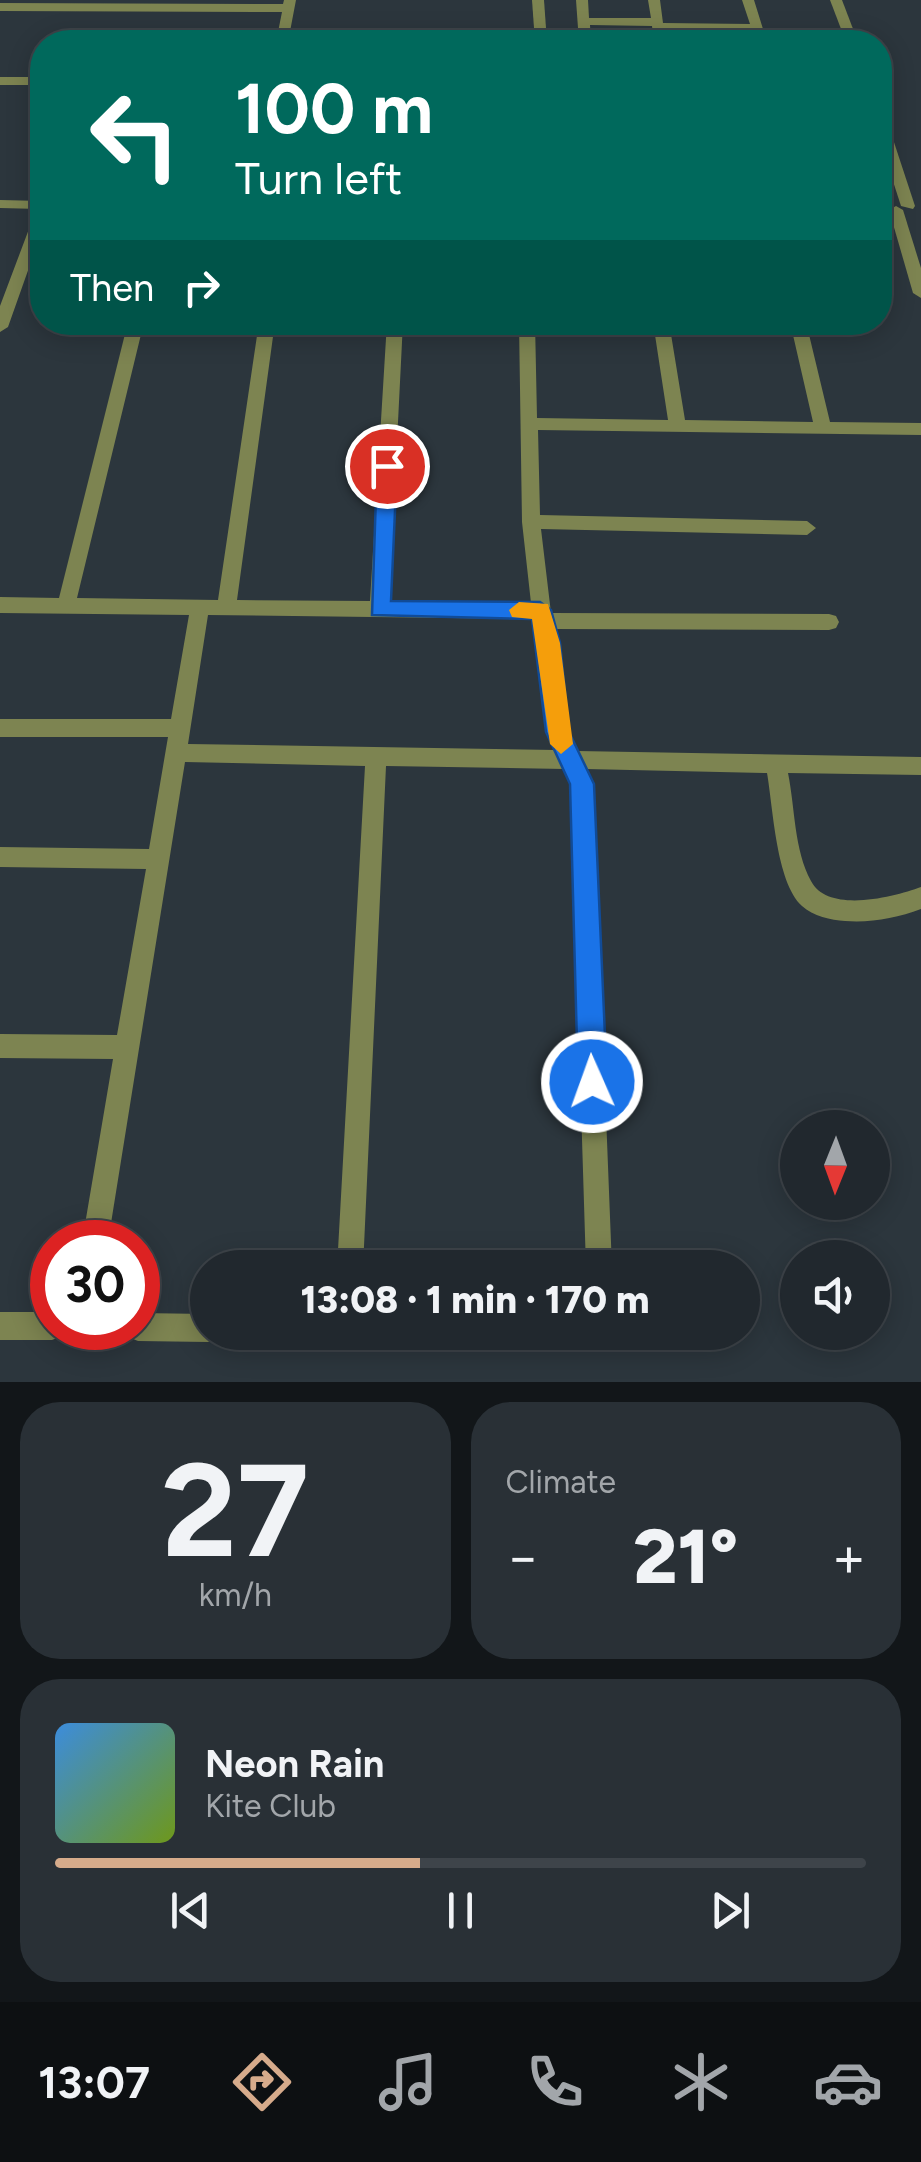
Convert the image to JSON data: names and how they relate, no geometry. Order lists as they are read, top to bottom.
{
  "north": "bottom",
  "page": {
    "turn": ["100 m", "Turn left"],
    "then": "Then",
    "limit": "30",
    "trip": "13:08 · 1 min · 170 m",
    "tile": [
      ["27", "km/h"],
      "Climate"
    ],
    "heat": ["−", "21°", "+"],
    "song": ["Neon Rain", "Kite Club"],
    "tabs": "13:07"
  }
}
